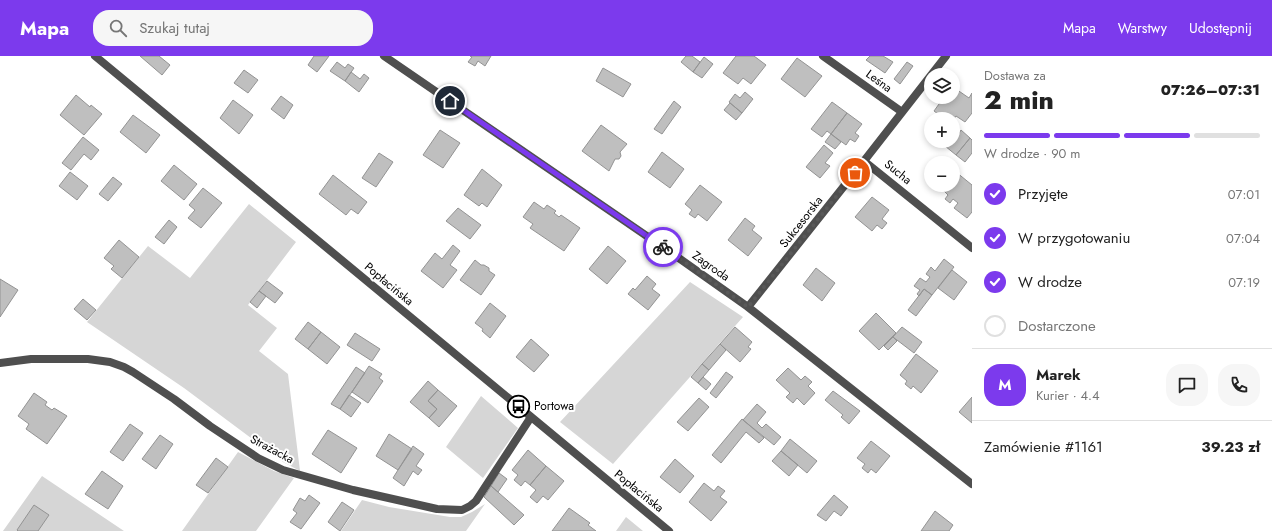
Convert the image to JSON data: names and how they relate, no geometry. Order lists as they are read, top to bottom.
{
  "streets": {
    "street": [
      "Leśna",
      "Sucha",
      "Sukcesorska",
      "Zagroda",
      "Popłacińska",
      "Strażacka"
    ]
  },
  "crossings": [
    ["Leśna", "Sukcesorska"],
    ["Sucha", "Sukcesorska"],
    ["Sukcesorska", "Zagroda"],
    ["Popłacińska", "Strażacka"]
  ],
  "places": {
    "bus stop": ["Portowa"]
  },
  "page": {
    "header": "Mapa",
    "search": "Szukaj tutaj",
    "nav": ["Mapa", "Warstwy", "Udostępnij"],
    "heading": ["2 min", "Dostawa za", "07:26–07:31"],
    "panel": [
      "Marek",
      "Kurier · 4.4",
      "Zamówienie #1161",
      "39.23 zł"
    ],
    "map_buttons": ["+", "−"],
    "bar": "W drodze · 90 m",
    "list": [
      ["Przyjęte", "07:01"],
      ["W przygotowaniu", "07:04"],
      ["W drodze", "07:19"],
      "Dostarczone"
    ],
    "round": "M"
  }
}
